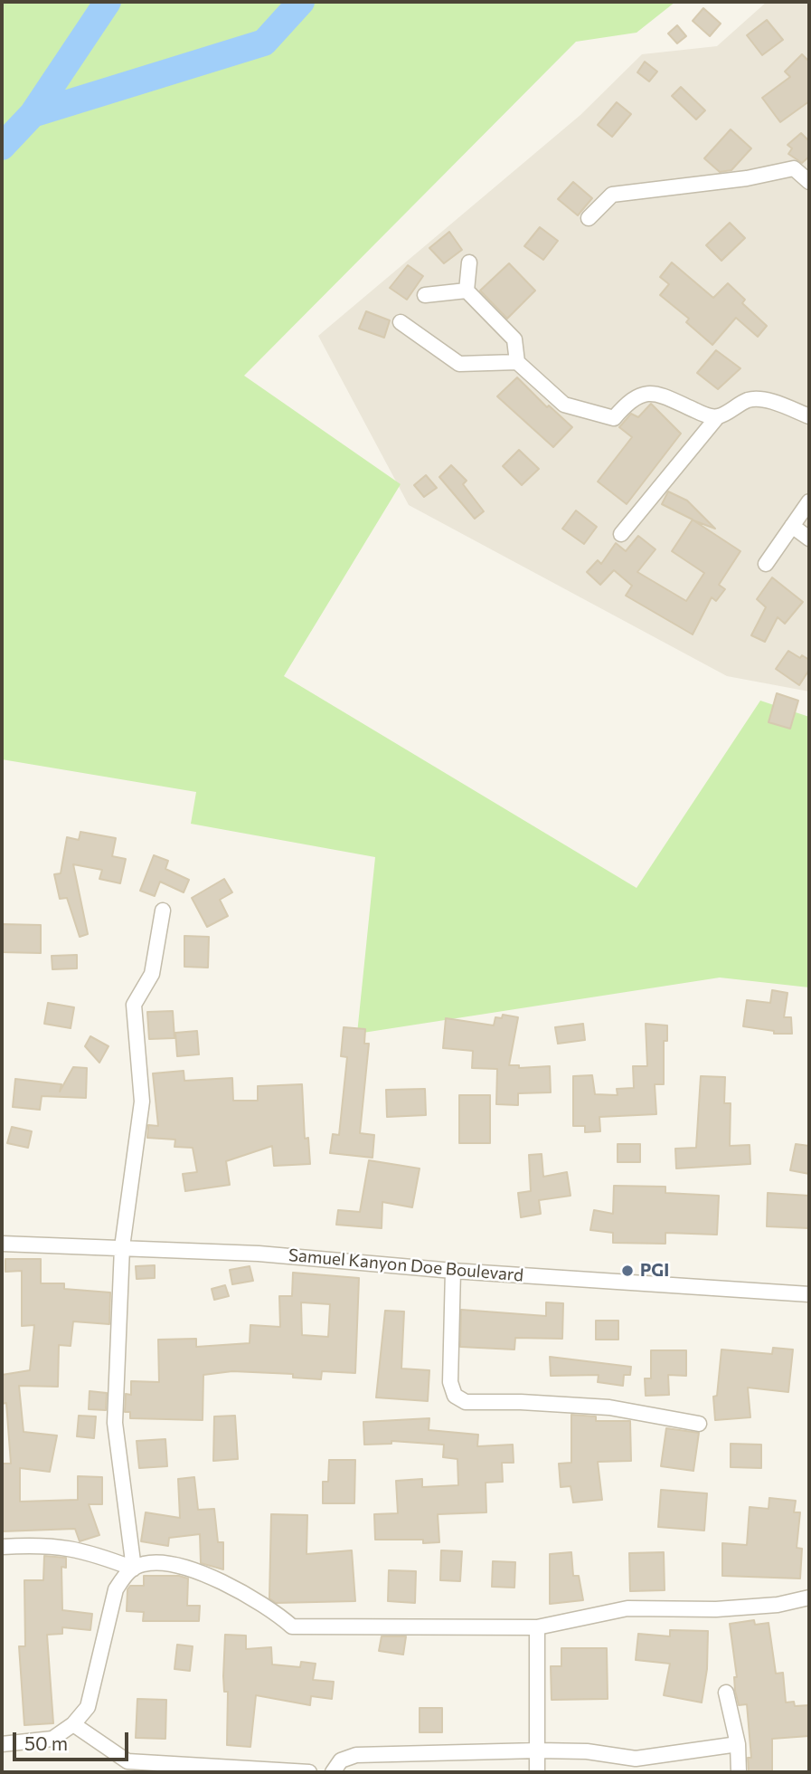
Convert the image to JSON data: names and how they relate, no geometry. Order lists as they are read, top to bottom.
{
  "streets": {
    "street": ["Samuel Kanyon Doe Boulevard"]
  },
  "places": ["PGI"],
  "scale_bar": "50 m"
}
